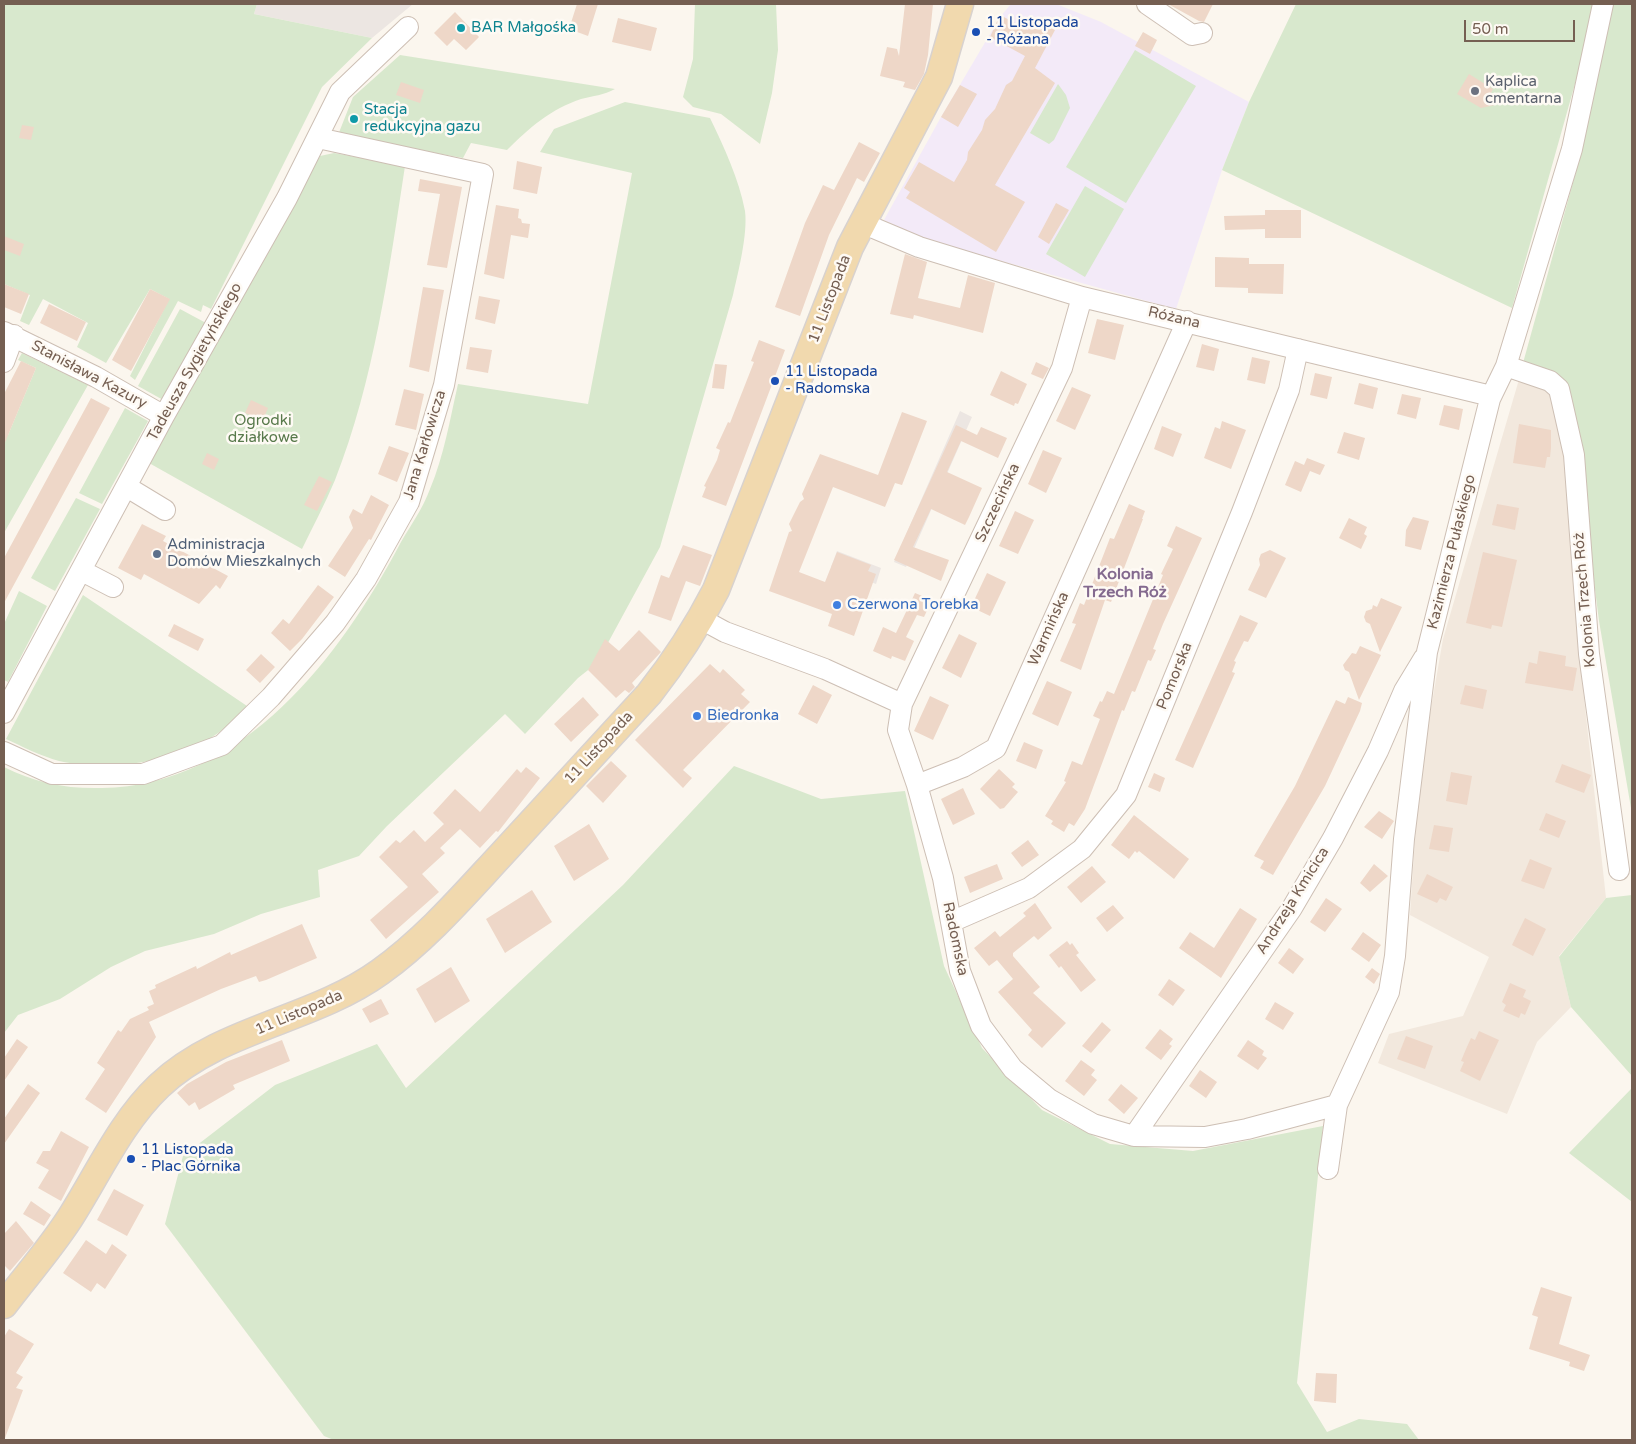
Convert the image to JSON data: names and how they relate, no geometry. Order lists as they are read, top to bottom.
{
  "streets": {
    "main road": ["11 Listopada"],
    "street": [
      "Różana",
      "Tadeusza Sygietyńskiego",
      "Stanisława Kazury",
      "Jana Karłowicza",
      "Szczecińska",
      "Kazimierza Pułaskiego",
      "Kolonia Trzech Róż",
      "Warmińska",
      "Pomorska",
      "Andrzeja Kmicica",
      "Radomska"
    ]
  },
  "crossings": [
    ["11 Listopada", "Różana"],
    ["Różana", "Szczecińska"],
    ["Różana", "Kazimierza Pułaskiego"],
    ["Różana", "Warmińska"],
    ["Różana", "Pomorska"],
    ["Tadeusza Sygietyńskiego", "Stanisława Kazury"],
    ["Tadeusza Sygietyńskiego", "Jana Karłowicza"],
    ["Szczecińska", "Radomska"],
    ["Kazimierza Pułaskiego", "Kolonia Trzech Róż"],
    ["Kazimierza Pułaskiego", "Andrzeja Kmicica"],
    ["Kazimierza Pułaskiego", "Radomska"],
    ["Warmińska", "Radomska"],
    ["Pomorska", "Radomska"],
    ["Andrzeja Kmicica", "Radomska"]
  ],
  "districts": ["Kolonia Trzech Róż"],
  "parks": ["Ogrodki działkowe"],
  "places": [
    "BAR Małgośka",
    "11 Listopada - Różana",
    "Kaplica cmentarna",
    "Stacja redukcyjna gazu",
    "11 Listopada - Radomska",
    "Administracja Domów Mieszkalnych",
    "Czerwona Torebka",
    "Biedronka",
    "11 Listopada - Plac Górnika"
  ],
  "scale_bar": "50 m"
}
